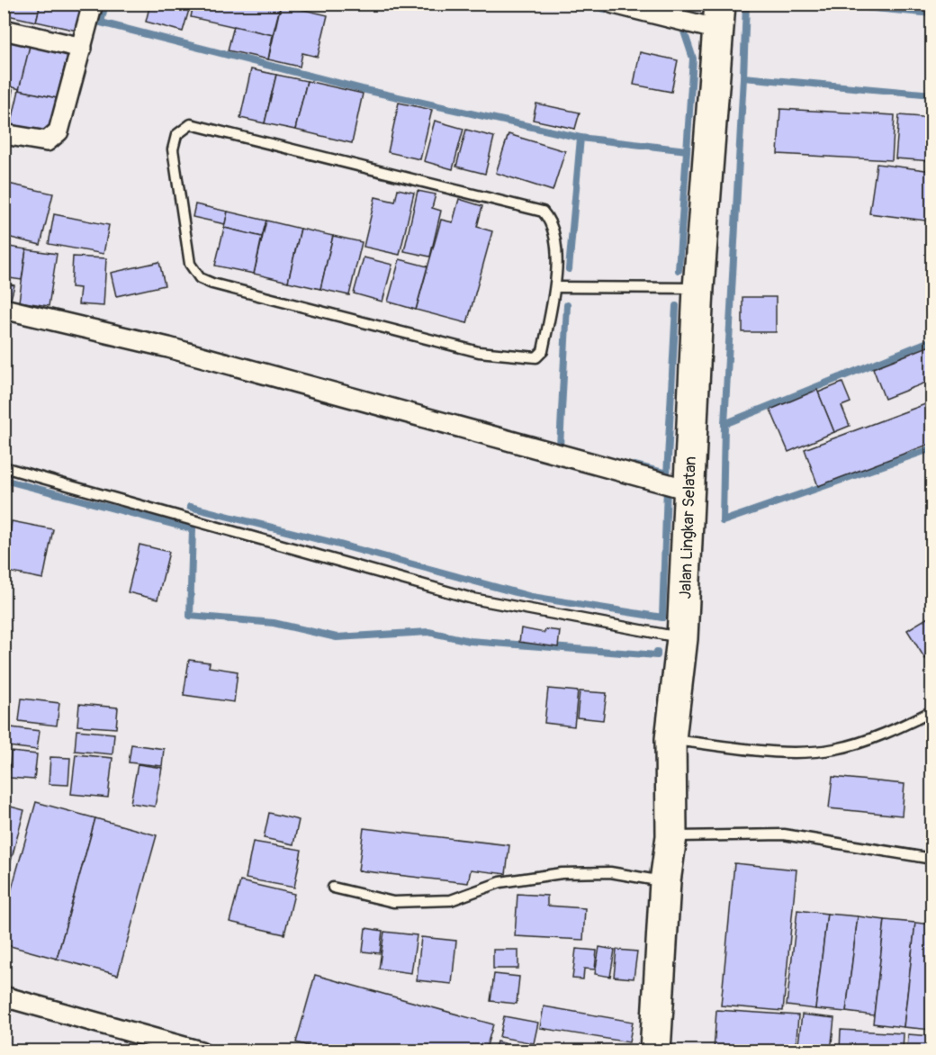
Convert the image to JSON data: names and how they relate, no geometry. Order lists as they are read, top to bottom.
{
  "streets": {
    "highway": ["Jalan Lingkar Selatan"]
  }
}
